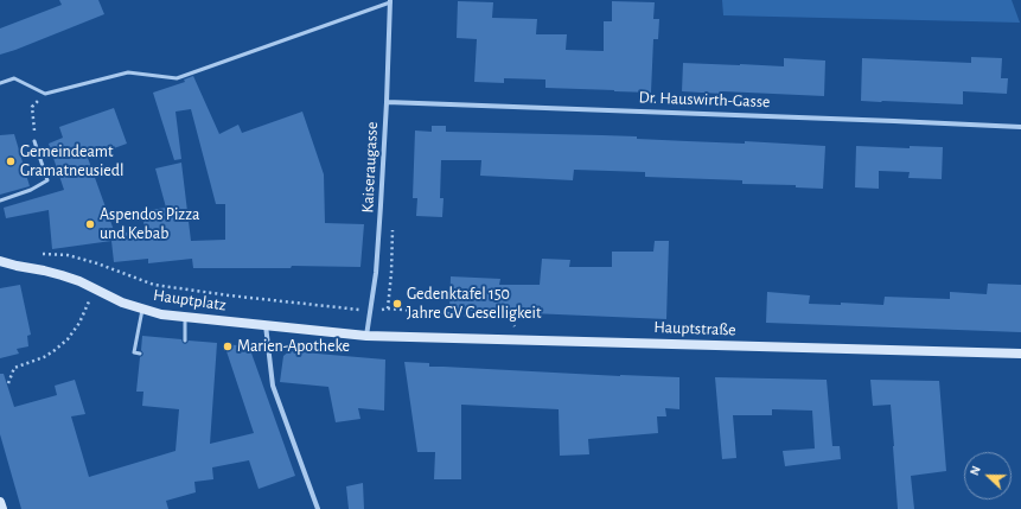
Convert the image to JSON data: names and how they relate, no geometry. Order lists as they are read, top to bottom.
{
  "streets": {
    "main road": ["Hauptplatz", "Hauptstraße"],
    "street": ["Dr. Hauswirth-Gasse", "Kaiseraugasse"]
  },
  "crossings": [
    ["Dr. Hauswirth-Gasse", "Kaiseraugasse"],
    ["Kaiseraugasse", "Hauptplatz"],
    ["Kaiseraugasse", "Hauptstraße"],
    ["Hauptplatz", "Hauptstraße"]
  ],
  "places": [
    "Gemeindeamt Gramatneusiedl",
    "Aspendos Pizza und Kebab",
    "Gedenktafel 150 Jahre GV Geselligkeit",
    "Marien-Apotheke"
  ],
  "north": "left"
}
